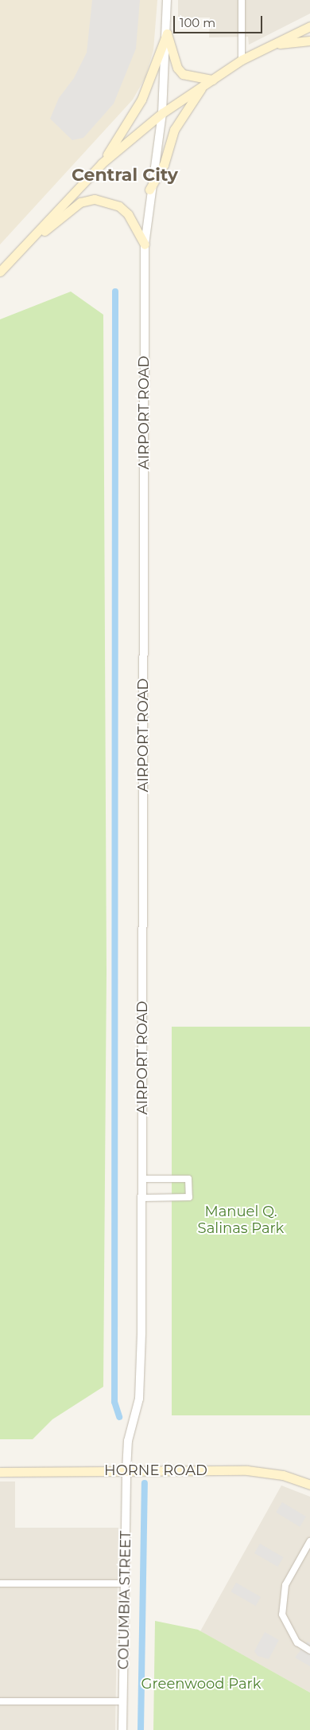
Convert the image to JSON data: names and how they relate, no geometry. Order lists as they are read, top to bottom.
{
  "streets": {
    "main road": ["HORNE ROAD"],
    "street": ["AIRPORT ROAD", "COLUMBIA STREET"]
  },
  "crossings": [
    ["AIRPORT ROAD", "HORNE ROAD"],
    ["AIRPORT ROAD", "COLUMBIA STREET"],
    ["HORNE ROAD", "COLUMBIA STREET"]
  ],
  "districts": ["Central City"],
  "parks": ["Manuel Q. Salinas Park", "Greenwood Park"],
  "scale_bar": "100 m"
}
